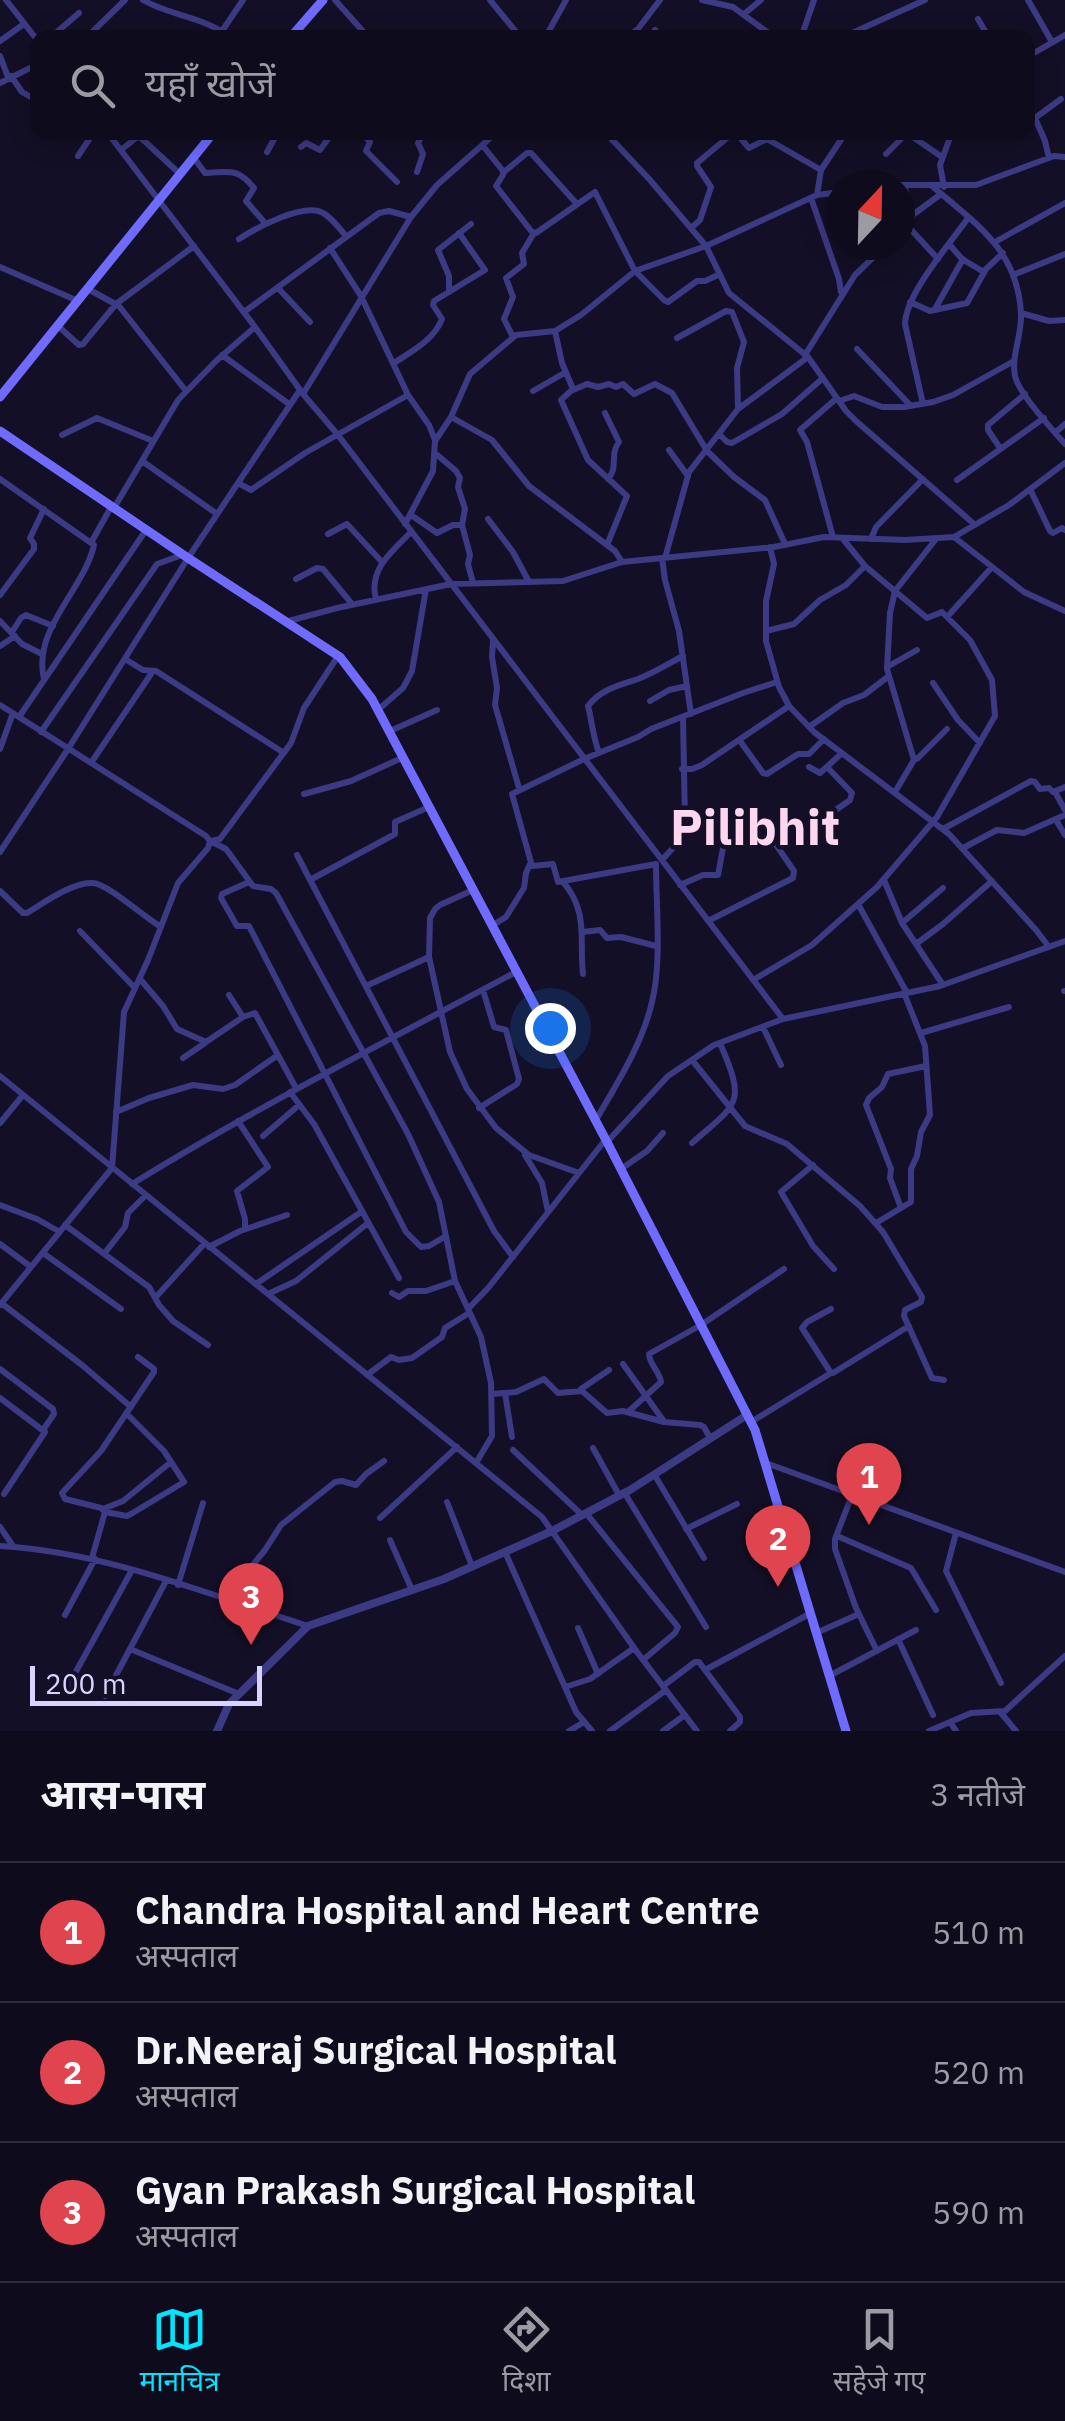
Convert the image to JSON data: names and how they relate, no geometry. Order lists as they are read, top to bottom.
{
  "districts": ["Pilibhit"],
  "scale_bar": "200 m",
  "north": "top",
  "page": {
    "search": "यहाँ खोजें",
    "pins": ["1", "2", "3"],
    "scale": "200 m",
    "heading": ["आस-पास", "3 नतीजे"],
    "list": [
      {
        "mark": "1",
        "name": "Chandra Hospital and Heart Centre",
        "note": "अस्पताल",
        "value": "510 m"
      },
      {
        "mark": "2",
        "name": "Dr.Neeraj Surgical Hospital",
        "note": "अस्पताल",
        "value": "520 m"
      },
      {
        "mark": "3",
        "name": "Gyan Prakash Surgical Hospital",
        "note": "अस्पताल",
        "value": "590 m"
      }
    ],
    "nav": ["मानचित्र", "दिशा", "सहेजे गए"]
  }
}
